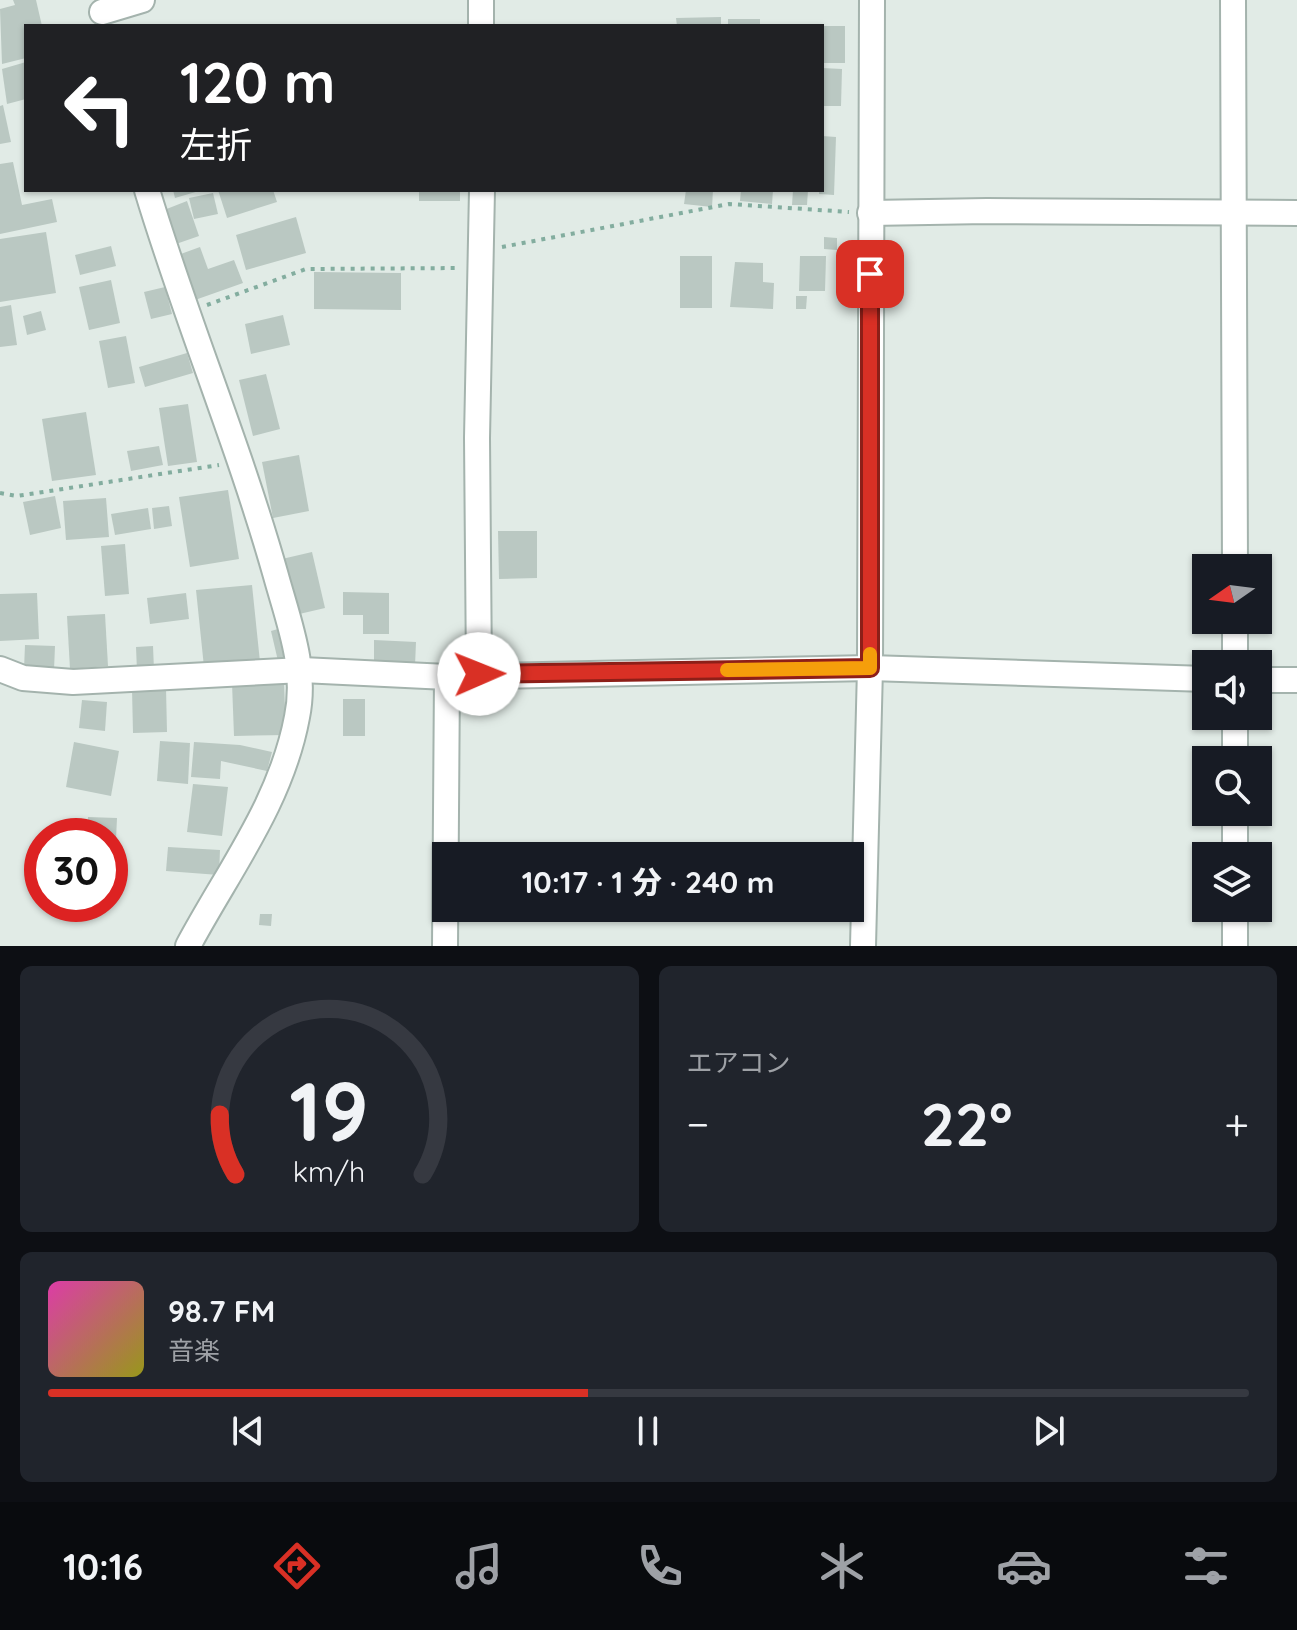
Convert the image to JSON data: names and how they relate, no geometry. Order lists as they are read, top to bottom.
{
  "north": "left",
  "page": {
    "turn": ["120 m", "左折"],
    "limit": "30",
    "trip": "10:17 · 1 分 · 240 m",
    "tile": "エアコン",
    "heat": ["−", "22°", "+"],
    "song": ["98.7 FM", "音楽"],
    "tabs": "10:16",
    "gauge": ["19", "km/h"]
  }
}
